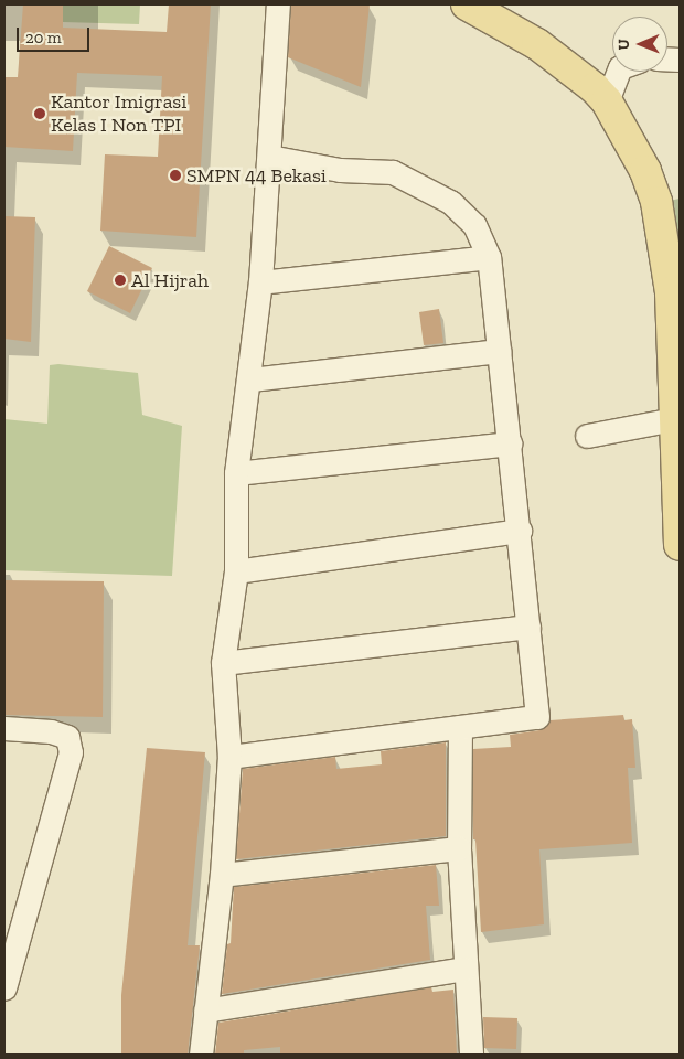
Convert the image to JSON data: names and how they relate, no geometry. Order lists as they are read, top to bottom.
{
  "places": ["Kantor Imigrasi Kelas I Non TPI", "SMPN 44 Bekasi", "Al Hijrah"],
  "scale_bar": "20 m",
  "north": "left"
}
